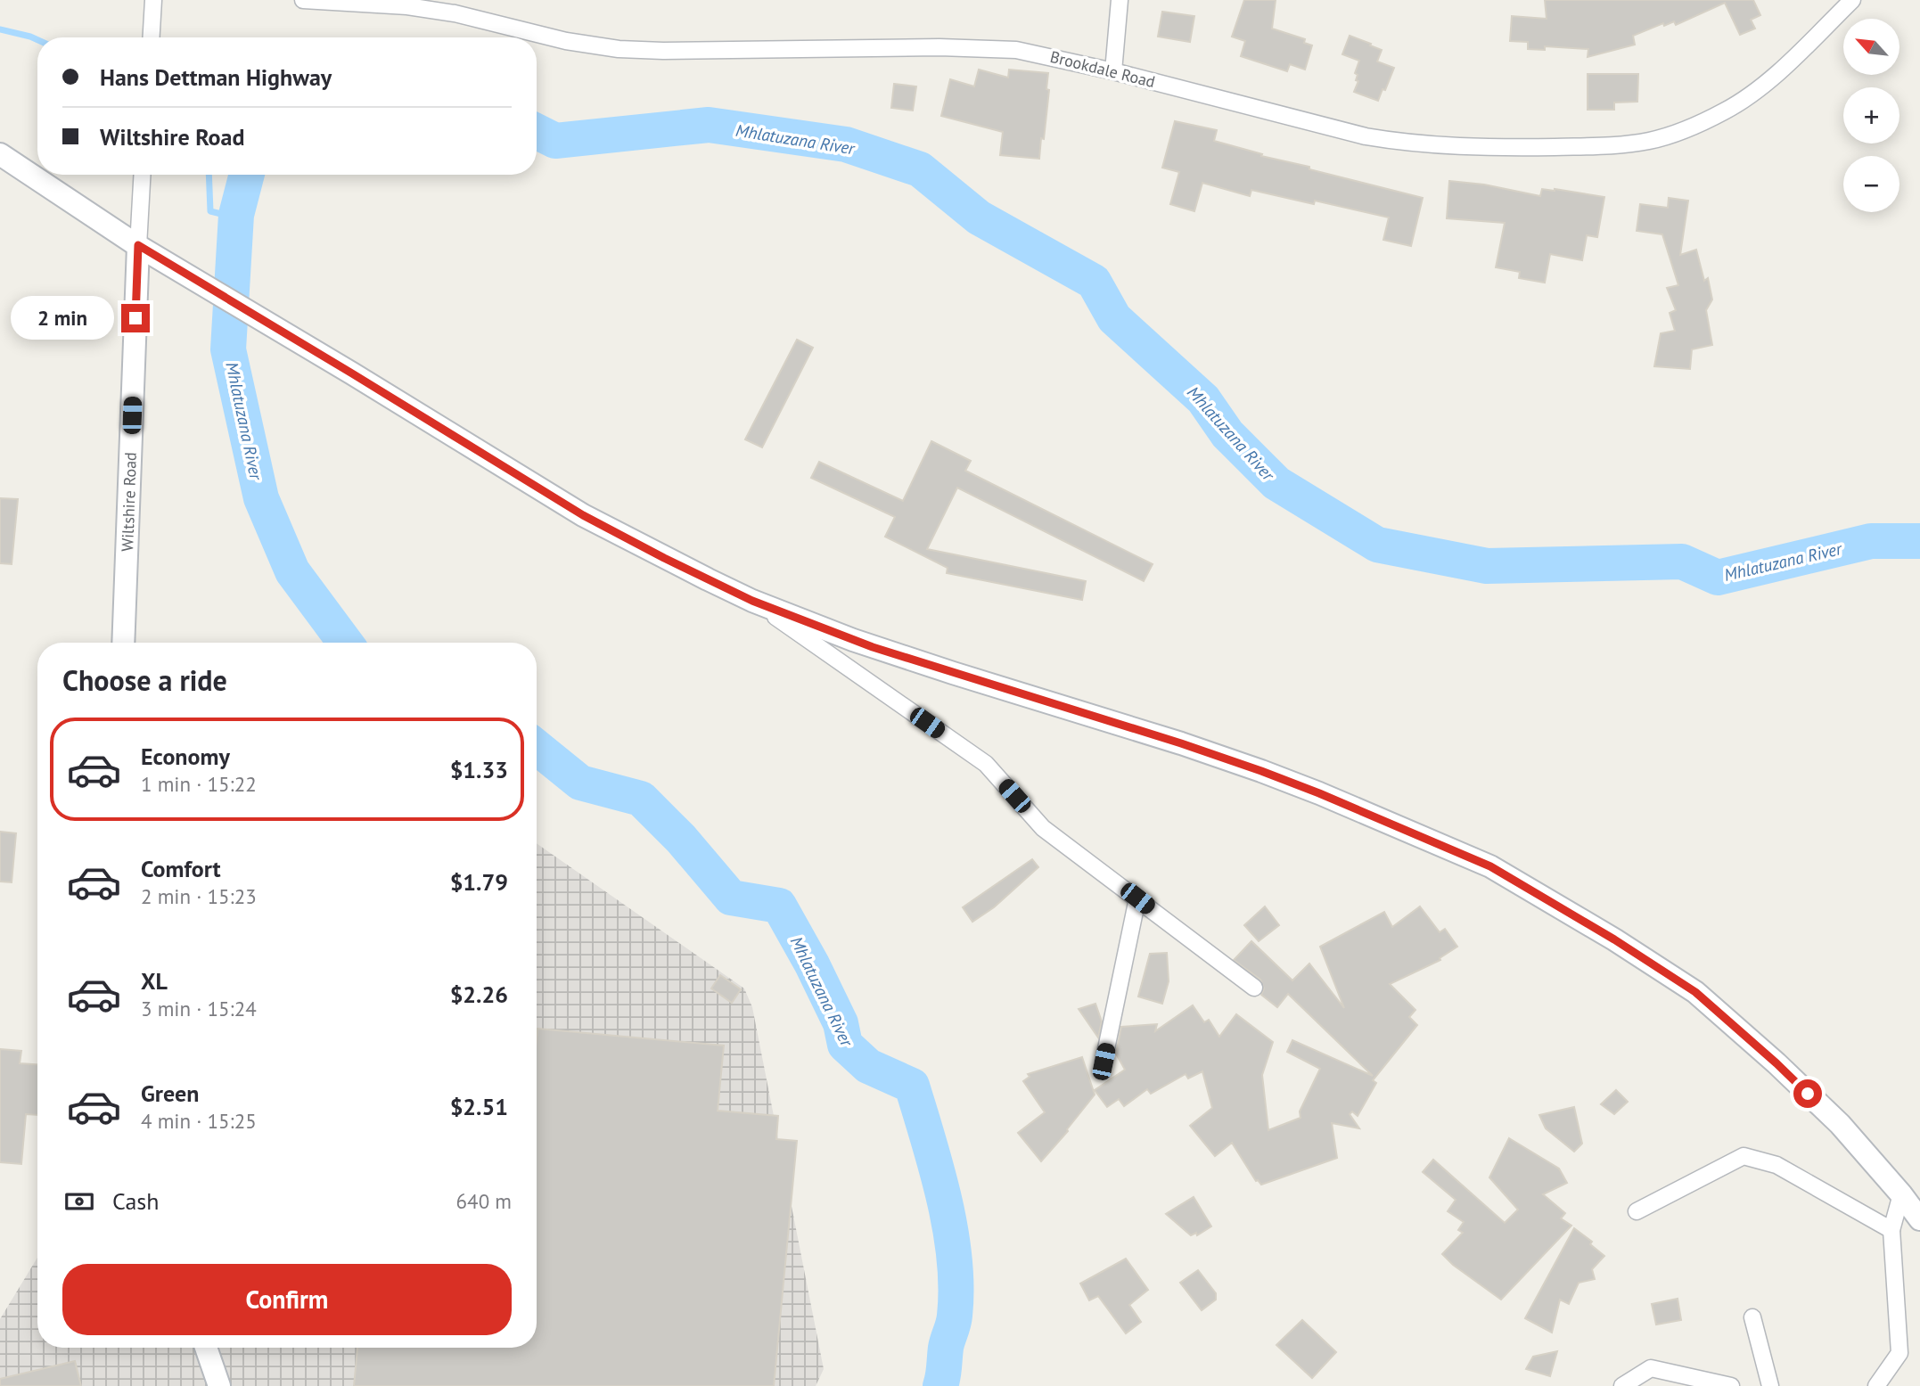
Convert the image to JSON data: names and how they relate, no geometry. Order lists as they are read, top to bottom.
{
  "streets": {
    "street": ["Brookdale Road", "Wiltshire Road"]
  },
  "water": ["Mhlatuzana River"],
  "north": "top left",
  "page": {
    "map_buttons": ["+", "−"],
    "banner": ["Hans Dettman Highway", "Wiltshire Road"],
    "bubble": "2 min",
    "heading": "Choose a ride",
    "list": [
      {
        "name": "Economy",
        "note": "1 min · 15:22",
        "value": "$1.33"
      },
      {
        "name": "Comfort",
        "note": "2 min · 15:23",
        "value": "$1.79"
      },
      {
        "name": "XL",
        "note": "3 min · 15:24",
        "value": "$2.26"
      },
      {
        "name": "Green",
        "note": "4 min · 15:25",
        "value": "$2.51"
      }
    ],
    "pay": ["Cash", "640 m"],
    "buttons": "Confirm"
  }
}
